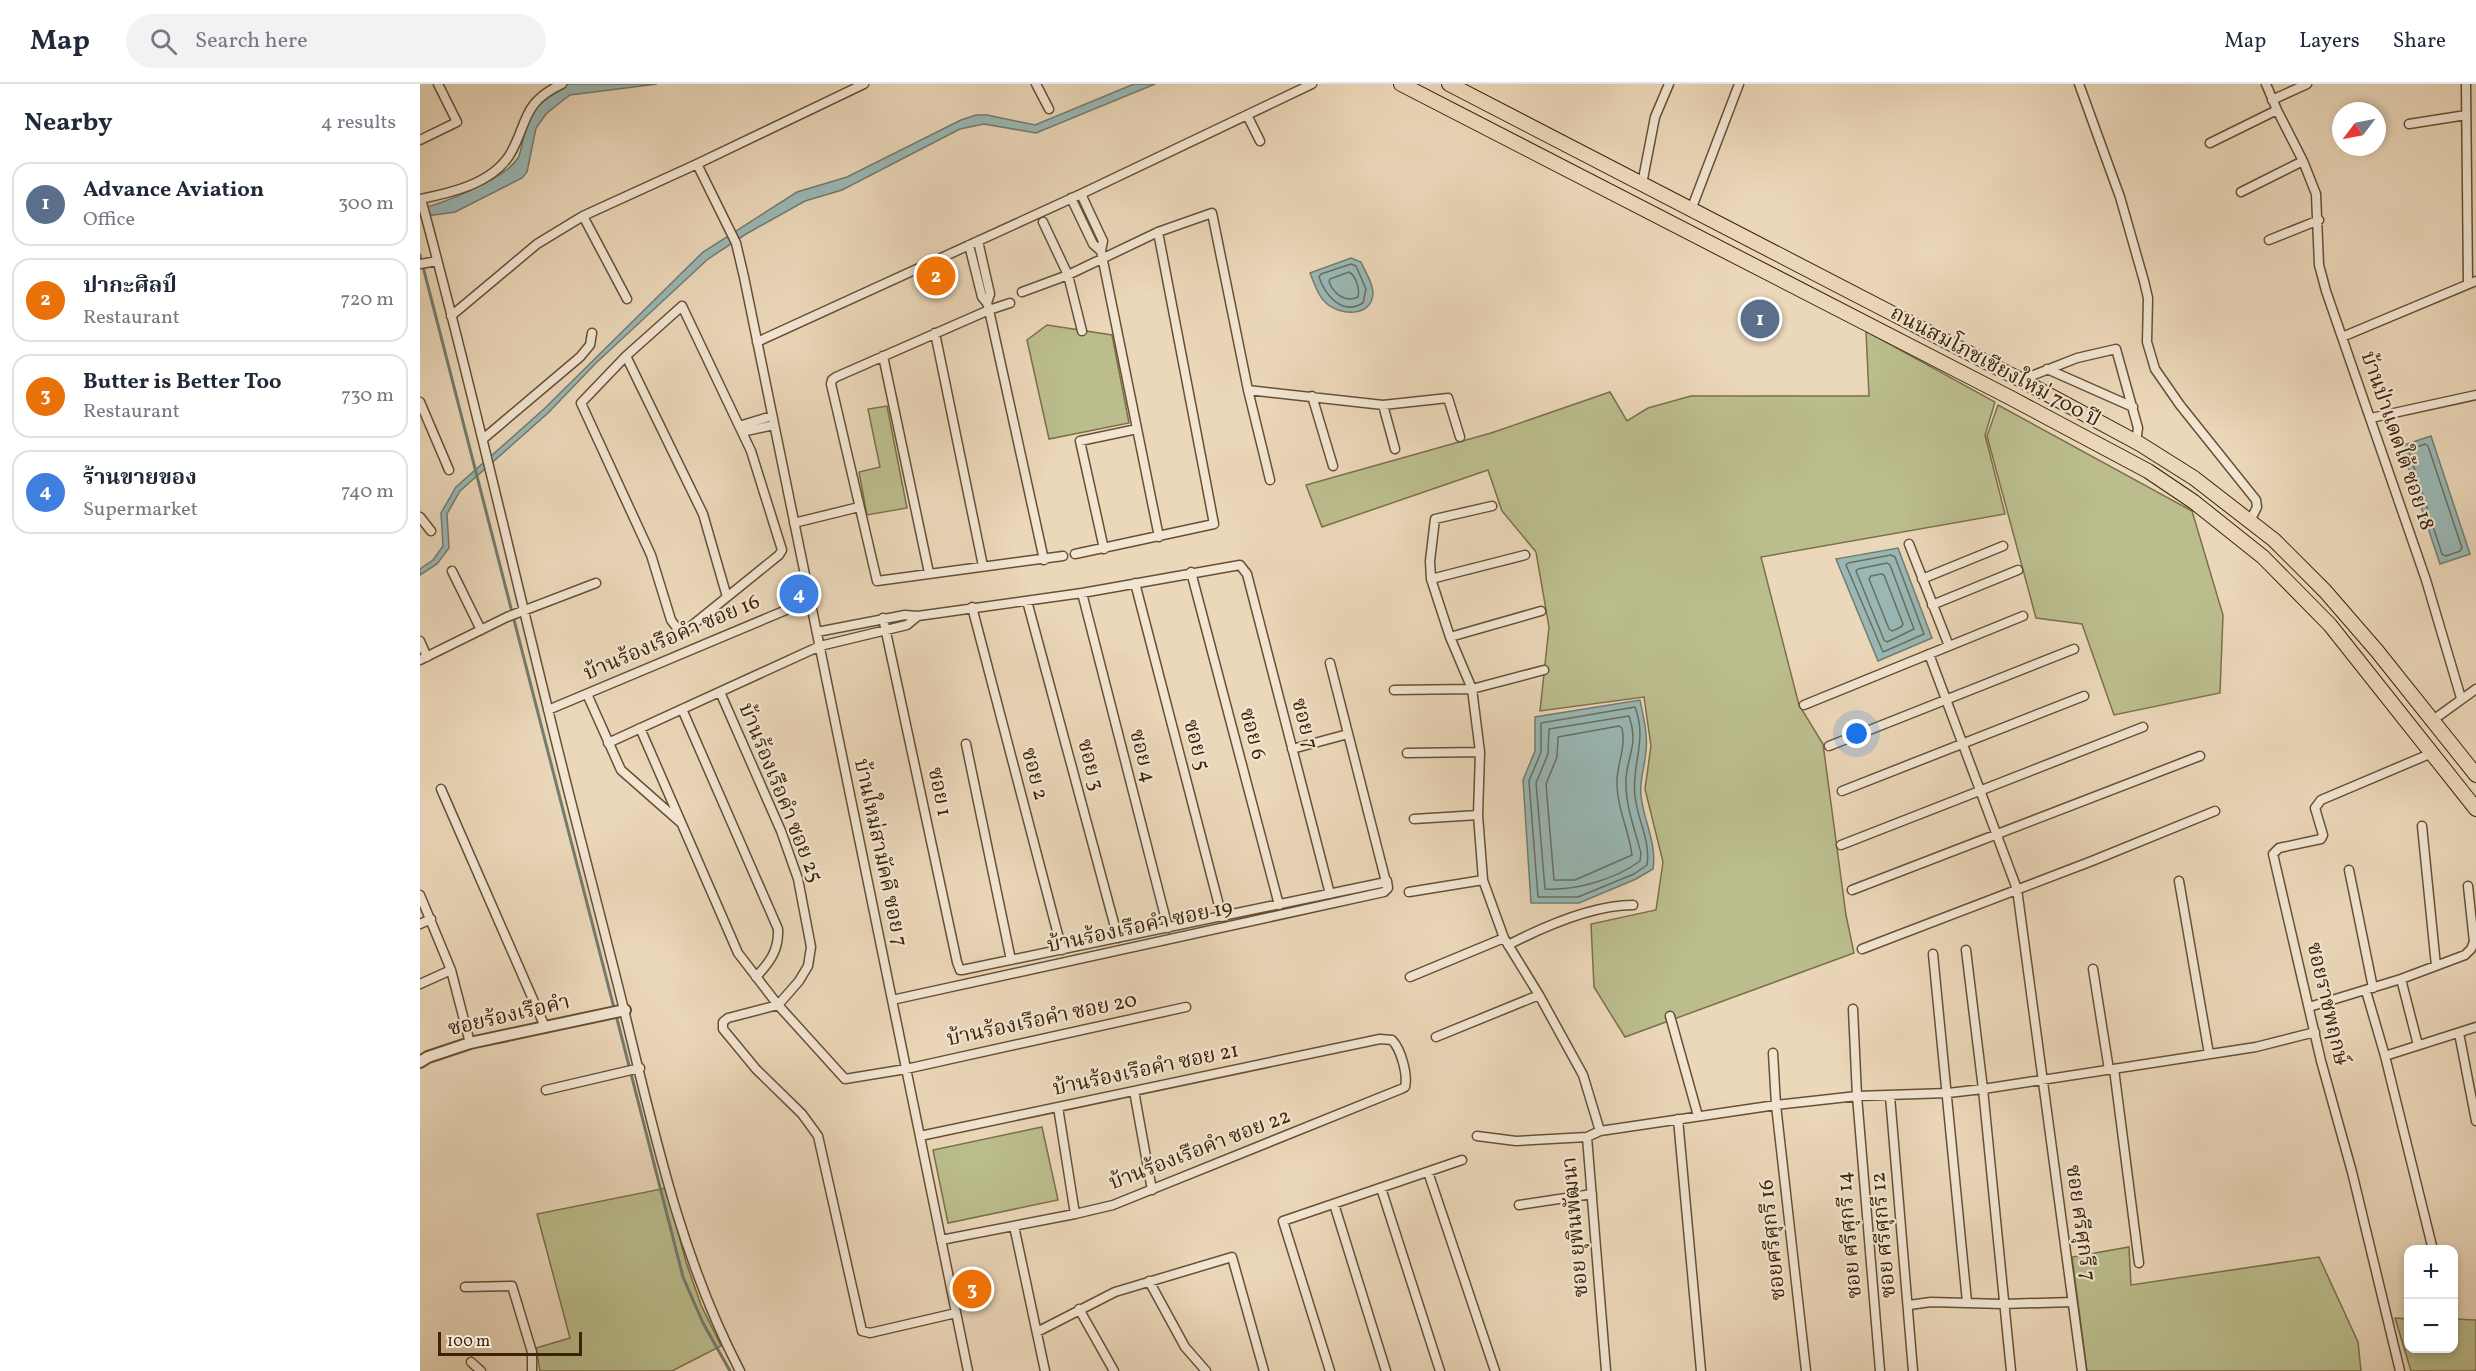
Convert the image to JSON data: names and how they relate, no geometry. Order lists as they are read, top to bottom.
{
  "streets": {
    "main road": ["ถนนสมโภชเชียงใหม่ 700 ปี"],
    "street": [
      "บ้านป่าแดดใต้ ซอย 18",
      "บ้านร้องเรือคำ ซอย 16",
      "ซอย 7",
      "ซอย 6",
      "ซอย 5",
      "ซอย 4",
      "ซอย 3",
      "ซอย 2",
      "ซอย 1",
      "บ้านร้องเรือคำ ซอย 25",
      "บ้านใหม่สามัคคี ซอย 7",
      "บ้านร้องเรือคำ ซอย 19",
      "ซอยราชพฤกษ์",
      "ซอยร้องเรือคำ",
      "บ้านร้องเรือคำ ซอย 20",
      "บ้านร้องเรือคำ ซอย 21",
      "บ้านร้องเรือคำ ซอย 22",
      "ซอย ศรีศุกรี 7",
      "ซอย ยุพินพัฒนา",
      "ซอย ศรีศุกรี 14",
      "ซอย ศรีศุกรี 12",
      "ซอยศรีศุกรี 16"
    ]
  },
  "crossings": [
    ["ถนนสมโภชเชียงใหม่ 700 ปี", "ซอยราชพฤกษ์"],
    ["บ้านร้องเรือคำ ซอย 16", "บ้านใหม่สามัคคี ซอย 7"],
    ["ซอย 7", "ซอย 6"],
    ["บ้านร้องเรือคำ ซอย 25", "บ้านร้องเรือคำ ซอย 20"],
    ["บ้านใหม่สามัคคี ซอย 7", "บ้านร้องเรือคำ ซอย 19"],
    ["บ้านใหม่สามัคคี ซอย 7", "บ้านร้องเรือคำ ซอย 20"],
    ["บ้านใหม่สามัคคี ซอย 7", "บ้านร้องเรือคำ ซอย 21"],
    ["บ้านใหม่สามัคคี ซอย 7", "บ้านร้องเรือคำ ซอย 22"],
    ["ซอยราชพฤกษ์", "ซอย ยุพินพัฒนา"],
    ["บ้านร้องเรือคำ ซอย 21", "บ้านร้องเรือคำ ซอย 22"],
    ["ซอย ศรีศุกรี 7", "ซอย ยุพินพัฒนา"],
    ["ซอย ยุพินพัฒนา", "ซอย ศรีศุกรี 14"],
    ["ซอย ยุพินพัฒนา", "ซอย ศรีศุกรี 12"],
    ["ซอย ยุพินพัฒนา", "ซอยศรีศุกรี 16"]
  ],
  "scale_bar": "100 m",
  "north": "bottom left",
  "page": {
    "header": "Map",
    "search": "Search here",
    "nav": ["Map", "Layers", "Share"],
    "heading": ["Nearby", "4 results"],
    "list": [
      {
        "mark": "1",
        "name": "Advance Aviation",
        "note": "Office",
        "value": "300 m"
      },
      {
        "mark": "2",
        "name": "ปากะศิลป์",
        "note": "Restaurant",
        "value": "720 m"
      },
      {
        "mark": "3",
        "name": "Butter is Better Too",
        "note": "Restaurant",
        "value": "730 m"
      },
      {
        "mark": "4",
        "name": "ร้านขายของ",
        "note": "Supermarket",
        "value": "740 m"
      }
    ],
    "pins": [
      "2",
      "1",
      "4",
      "3"
    ],
    "map_buttons": ["+", "−"],
    "scale": "100 m"
  }
}
